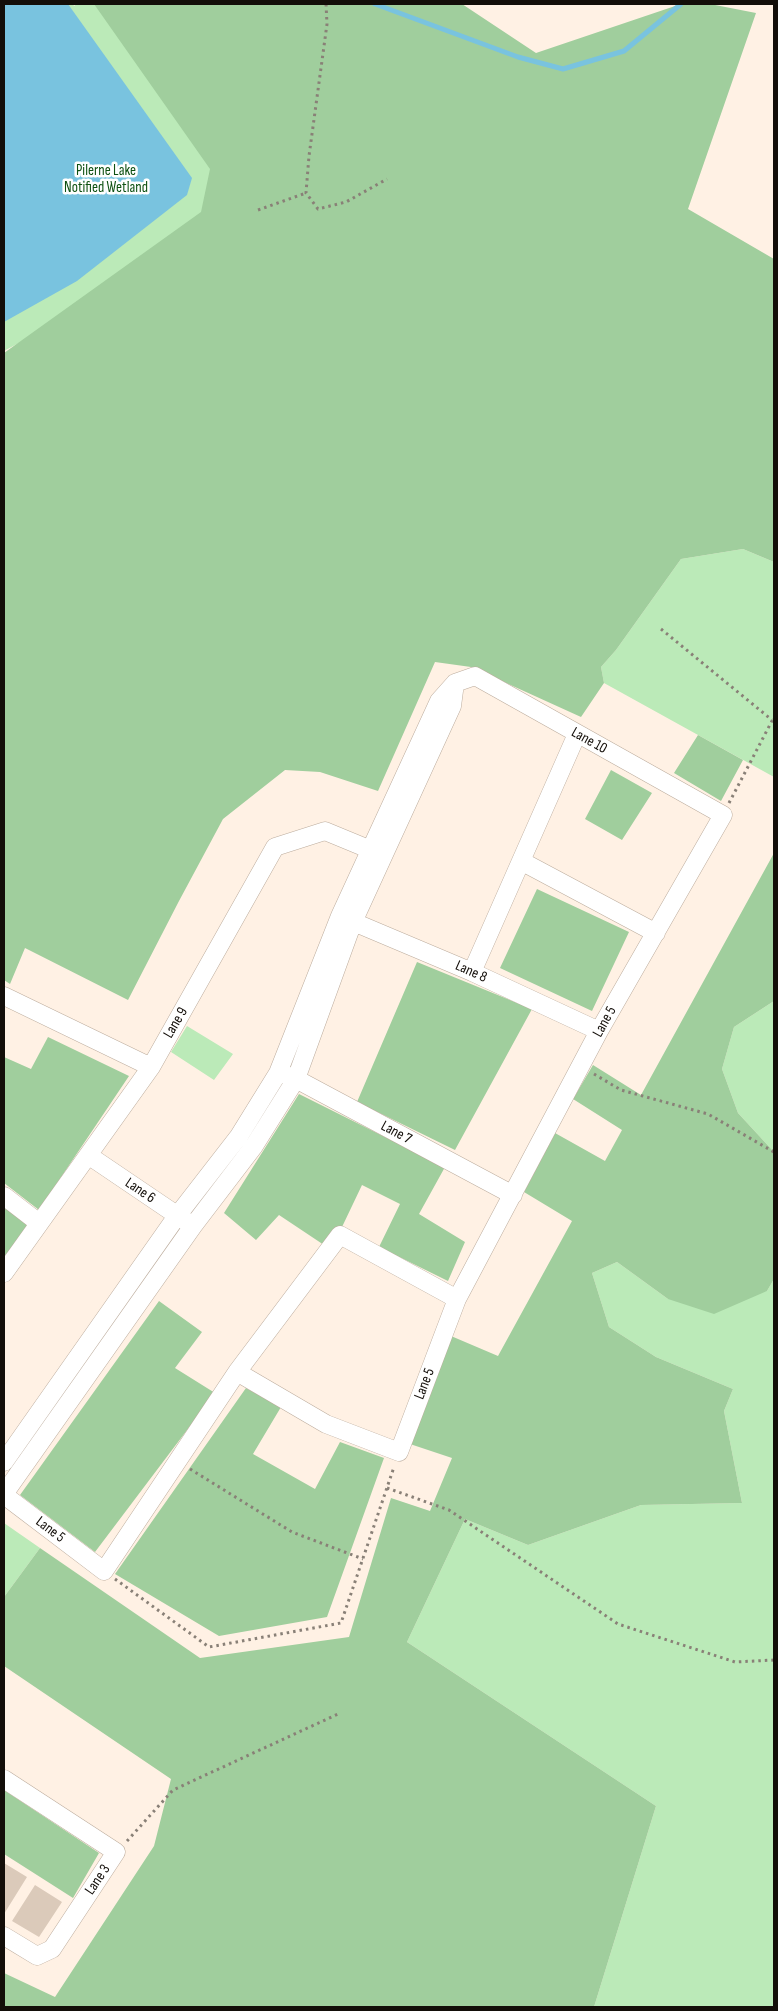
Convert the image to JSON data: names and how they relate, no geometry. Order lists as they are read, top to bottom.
{
  "streets": {
    "street": [
      "Lane 10",
      "Lane 8",
      "Lane 5",
      "Lane 9",
      "Lane 7",
      "Lane 6",
      "Lane 3"
    ]
  },
  "crossings": [
    ["Lane 10", "Lane 5"],
    ["Lane 8", "Lane 5"],
    ["Lane 5", "Lane 7"],
    ["Lane 9", "Lane 6"]
  ],
  "parks": ["Pilerne Lake Notified Wetland"]
}
